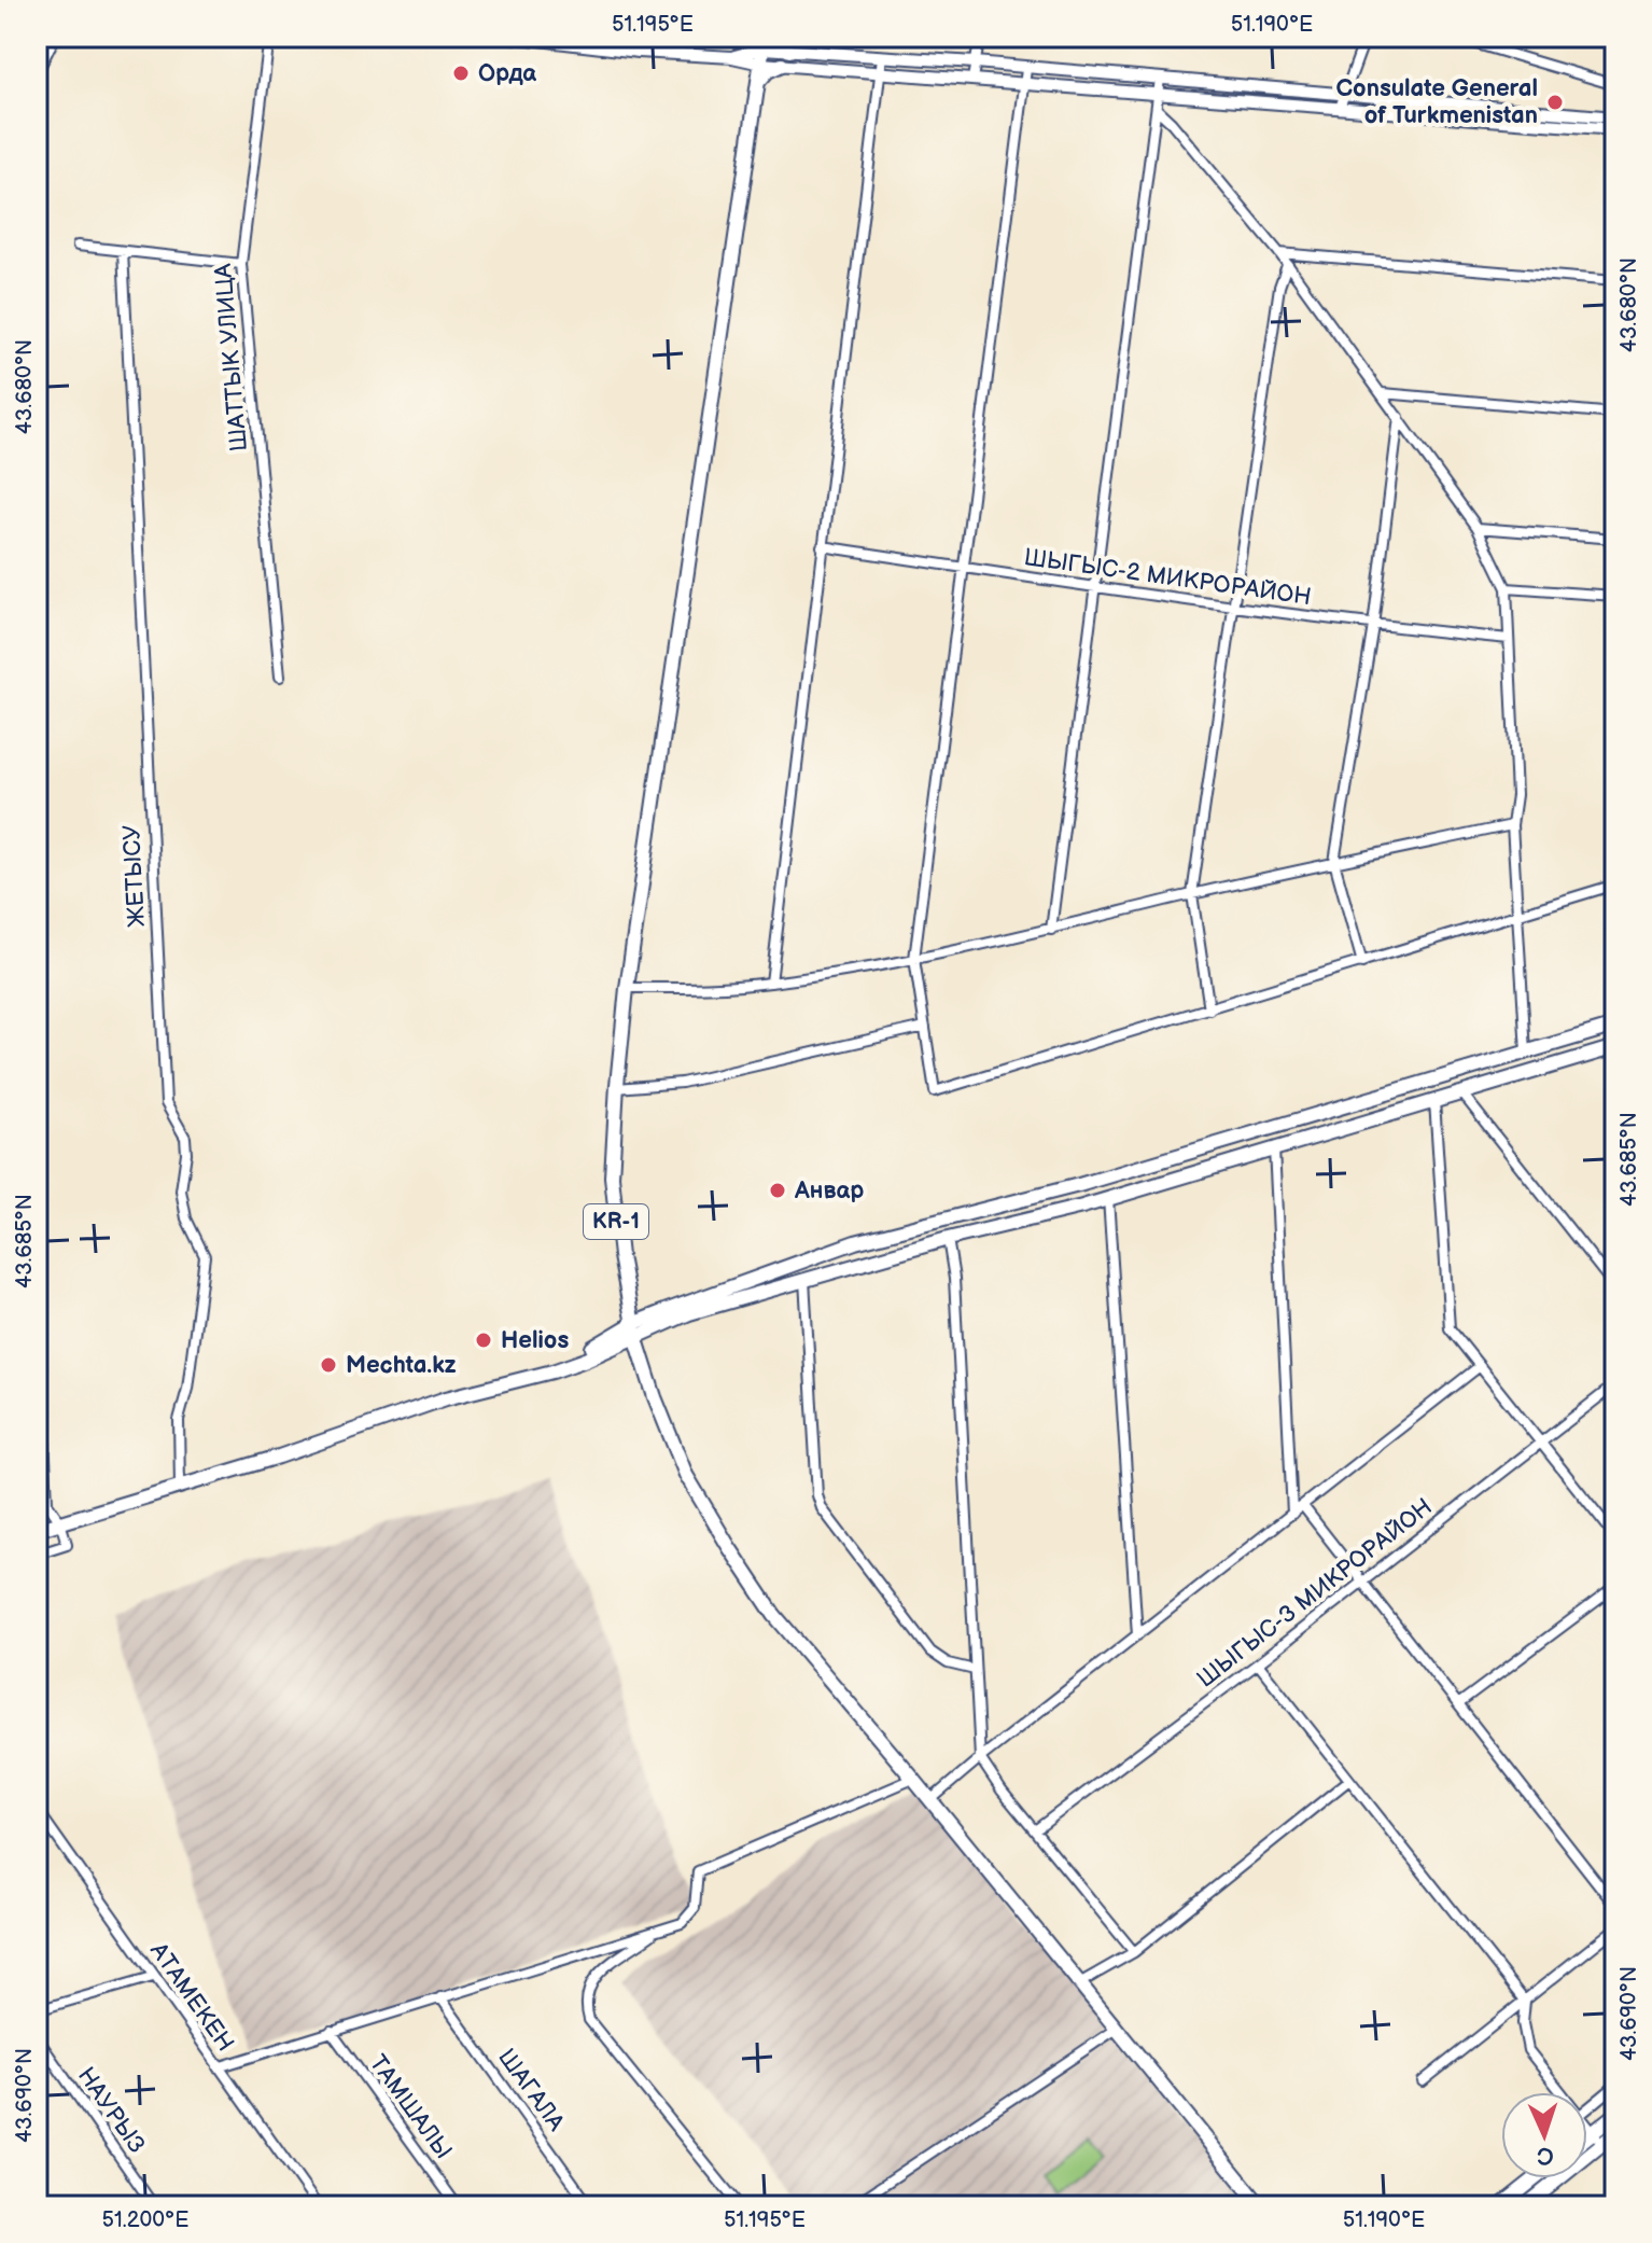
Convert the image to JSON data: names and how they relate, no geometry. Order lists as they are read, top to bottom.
{
  "streets": {
    "main road": ["KR-1"],
    "street": [
      "ШАТТЫК УЛИЦА",
      "ШЫГЫС-2 МИКРОРАЙОН",
      "ЖЕТЫСУ",
      "ШЫГЫС-3 МИКРОРАЙОН",
      "АТАМЕКЕН",
      "ШАГАЛА",
      "ТАМШАЛЫ",
      "НАУРЫЗ"
    ]
  },
  "places": [
    "Орда",
    "Consulate General of Turkmenistan",
    "Анвар",
    "Helios",
    "Mechta.kz"
  ],
  "north": "bottom",
  "coordinates": [
    "51.195°E",
    "51.190°E",
    "43.680°N",
    "43.685°N",
    "43.690°N",
    "51.200°E"
  ]
}
